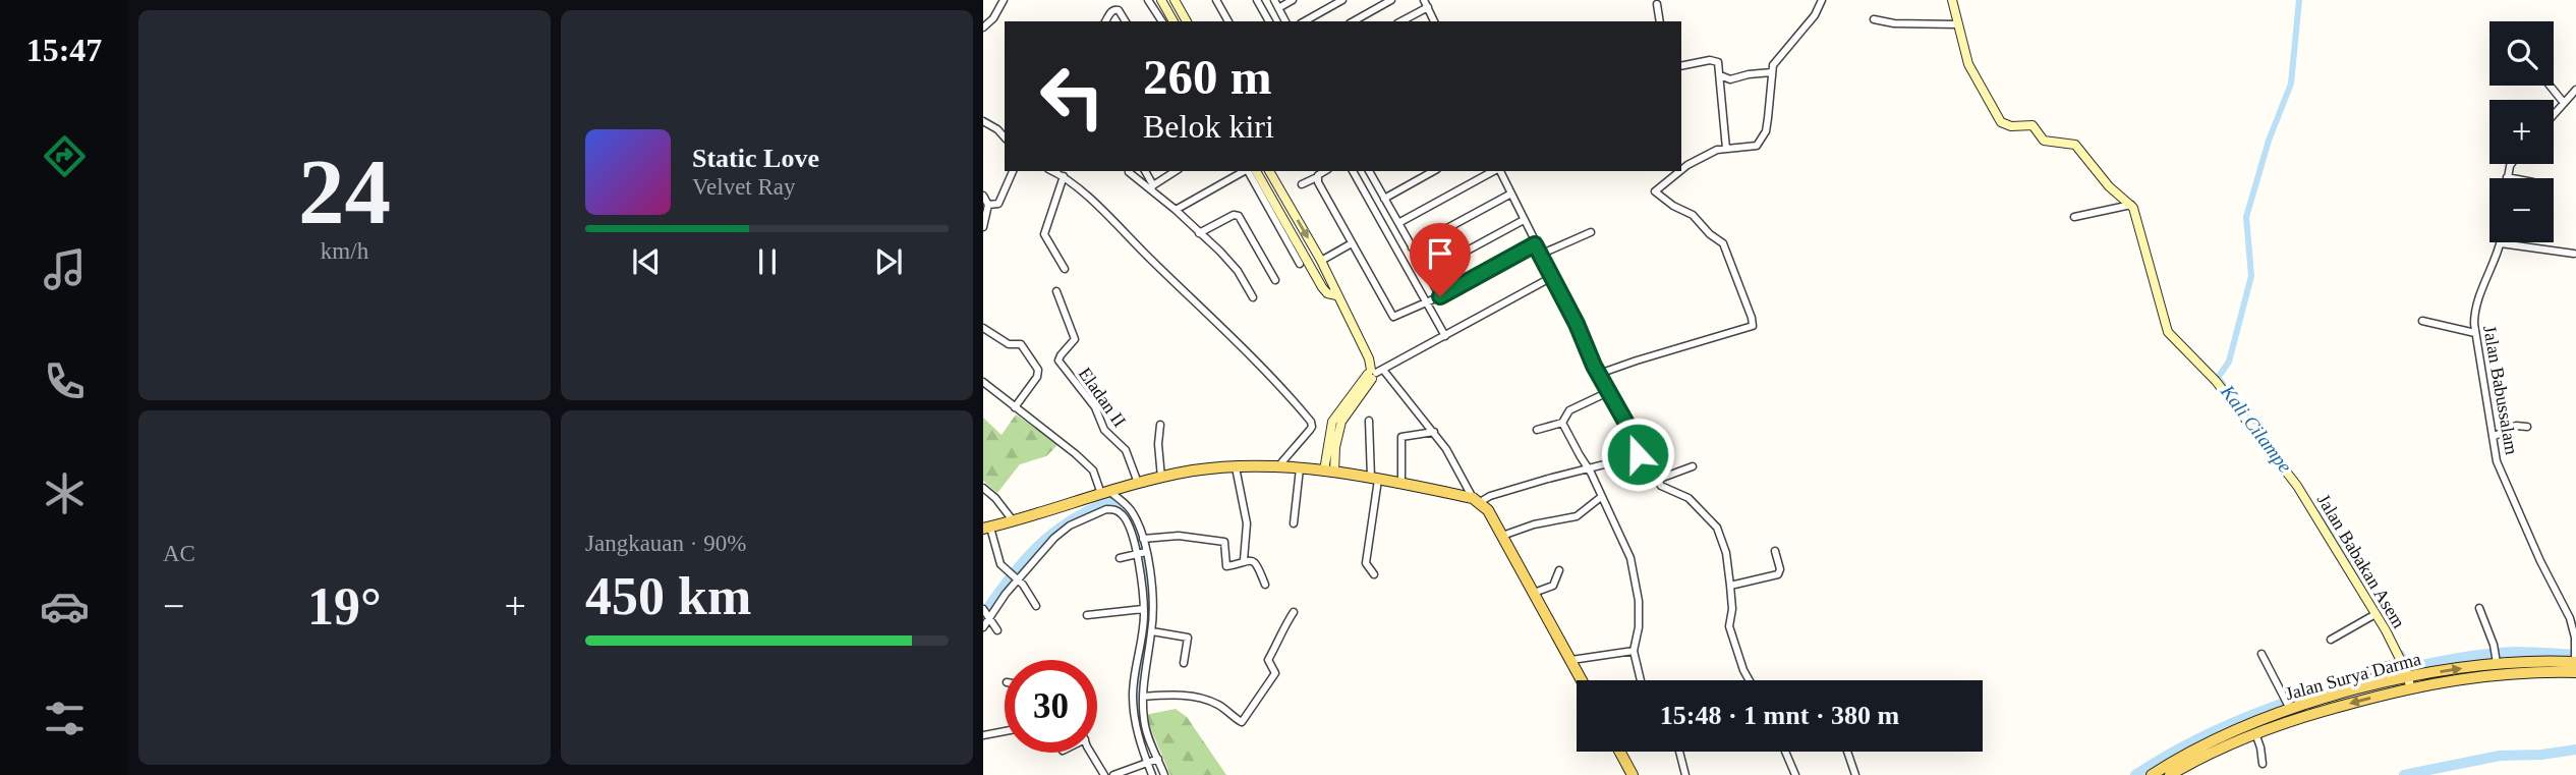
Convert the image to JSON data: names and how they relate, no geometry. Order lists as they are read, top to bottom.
{
  "streets": {
    "main road": ["Jalan Surya Darma"],
    "street": ["Jalan Babussalam", "Eladan II", "Jalan Babakan Asem"]
  },
  "crossings": [
    ["Jalan Babussalam", "Jalan Surya Darma"],
    ["Jalan Babakan Asem", "Jalan Surya Darma"]
  ],
  "water": ["Kali Cilampe"],
  "page": {
    "tabs": "15:47",
    "tile": [
      ["24", "km/h"],
      "AC",
      ["Jangkauan · 90%", "450 km"]
    ],
    "map_buttons": ["+", "−"],
    "turn": ["260 m", "Belok kiri"],
    "song": ["Static Love", "Velvet Ray"],
    "heat": ["−", "19°", "+"],
    "limit": "30",
    "trip": "15:48 · 1 mnt · 380 m"
  }
}
